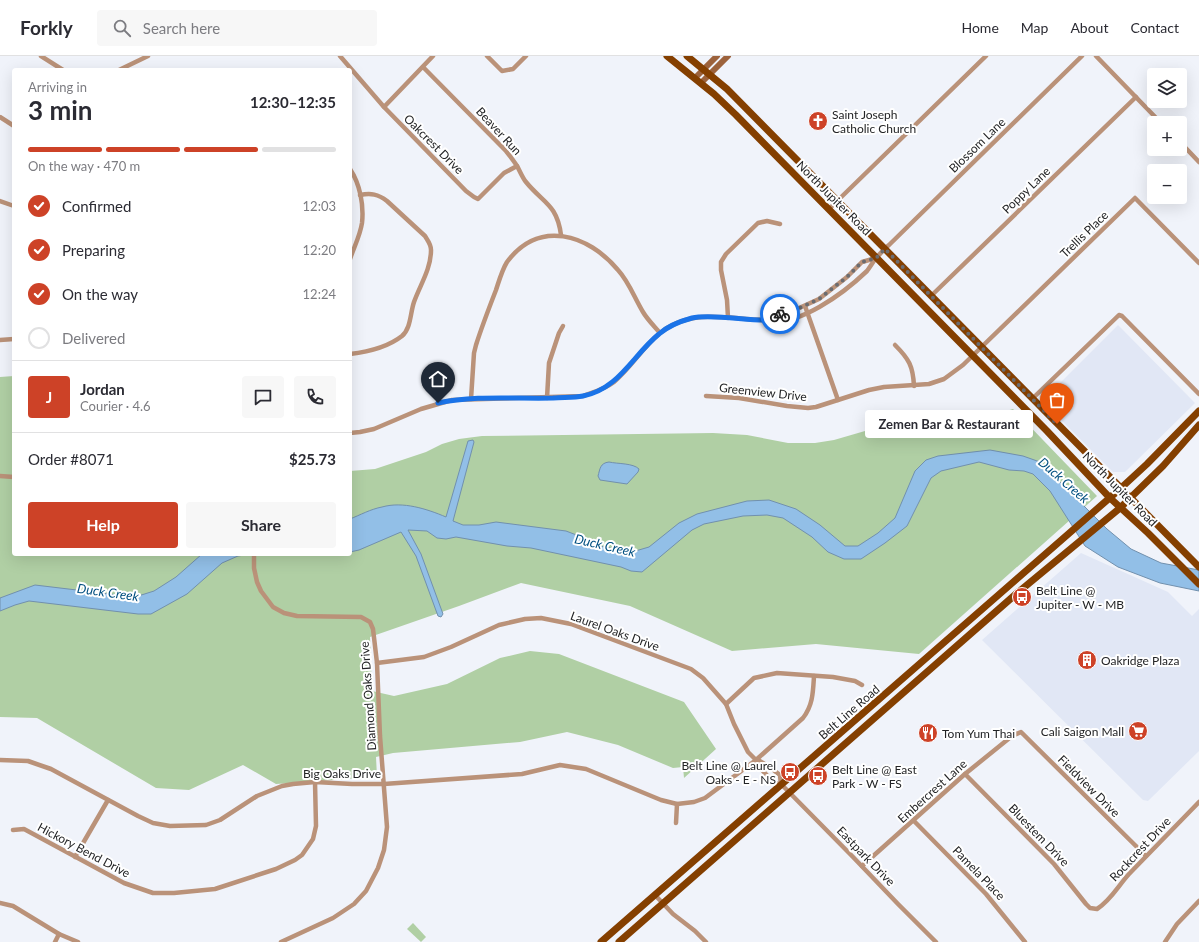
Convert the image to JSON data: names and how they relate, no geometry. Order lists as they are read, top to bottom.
{
  "streets": {
    "main road": ["North Jupiter Road", "Belt Line Road"],
    "street": [
      "Beaver Run",
      "Oakcrest Drive",
      "Blossom Lane",
      "Poppy Lane",
      "Trellis Place",
      "Greenview Drive",
      "Laurel Oaks Drive",
      "Diamond Oaks Drive",
      "Big Oaks Drive",
      "Fieldview Drive",
      "Embercrest Lane",
      "Bluestem Drive",
      "Rockcrest Drive",
      "Hickory Bend Drive",
      "Eastpark Drive",
      "Pamela Place"
    ]
  },
  "crossings": [
    ["Beaver Run", "Oakcrest Drive"],
    ["Blossom Lane", "North Jupiter Road"],
    ["Poppy Lane", "North Jupiter Road"],
    ["North Jupiter Road", "Trellis Place"],
    ["North Jupiter Road", "Greenview Drive"],
    ["North Jupiter Road", "Belt Line Road"],
    ["Trellis Place", "Greenview Drive"],
    ["Laurel Oaks Drive", "Diamond Oaks Drive"],
    ["Laurel Oaks Drive", "Belt Line Road"],
    ["Laurel Oaks Drive", "Big Oaks Drive"],
    ["Laurel Oaks Drive", "Eastpark Drive"],
    ["Diamond Oaks Drive", "Big Oaks Drive"],
    ["Belt Line Road", "Eastpark Drive"],
    ["Big Oaks Drive", "Hickory Bend Drive"],
    ["Fieldview Drive", "Embercrest Lane"],
    ["Fieldview Drive", "Rockcrest Drive"],
    ["Embercrest Lane", "Bluestem Drive"],
    ["Embercrest Lane", "Eastpark Drive"],
    ["Embercrest Lane", "Pamela Place"],
    ["Bluestem Drive", "Rockcrest Drive"]
  ],
  "water": ["Duck Creek"],
  "places": {
    "church": ["Saint Joseph Catholic Church"],
    "other": ["Zemen Bar & Restaurant"],
    "bus stop": ["Belt Line @ Jupiter - W - MB", "Belt Line @ Laurel Oaks - E - NS", "Belt Line @ East Park - W - FS"],
    "building": ["Oakridge Plaza"],
    "supermarket": ["Cali Saigon Mall"],
    "restaurant": ["Tom Yum Thai"]
  },
  "page": {
    "header": "Forkly",
    "search": "Search here",
    "nav": [
      "Home",
      "Map",
      "About",
      "Contact"
    ],
    "map_buttons": ["+", "−"],
    "heading": ["3 min", "Arriving in", "12:30–12:35"],
    "panel": [
      "Jordan",
      "Courier · 4.6",
      "Order #8071",
      "$25.73"
    ],
    "bar": "On the way · 470 m",
    "list": [
      ["Confirmed", "12:03"],
      ["Preparing", "12:20"],
      ["On the way", "12:24"],
      "Delivered"
    ],
    "round": "J",
    "bubble": "Zemen Bar & Restaurant",
    "buttons": ["Help", "Share"]
  }
}
